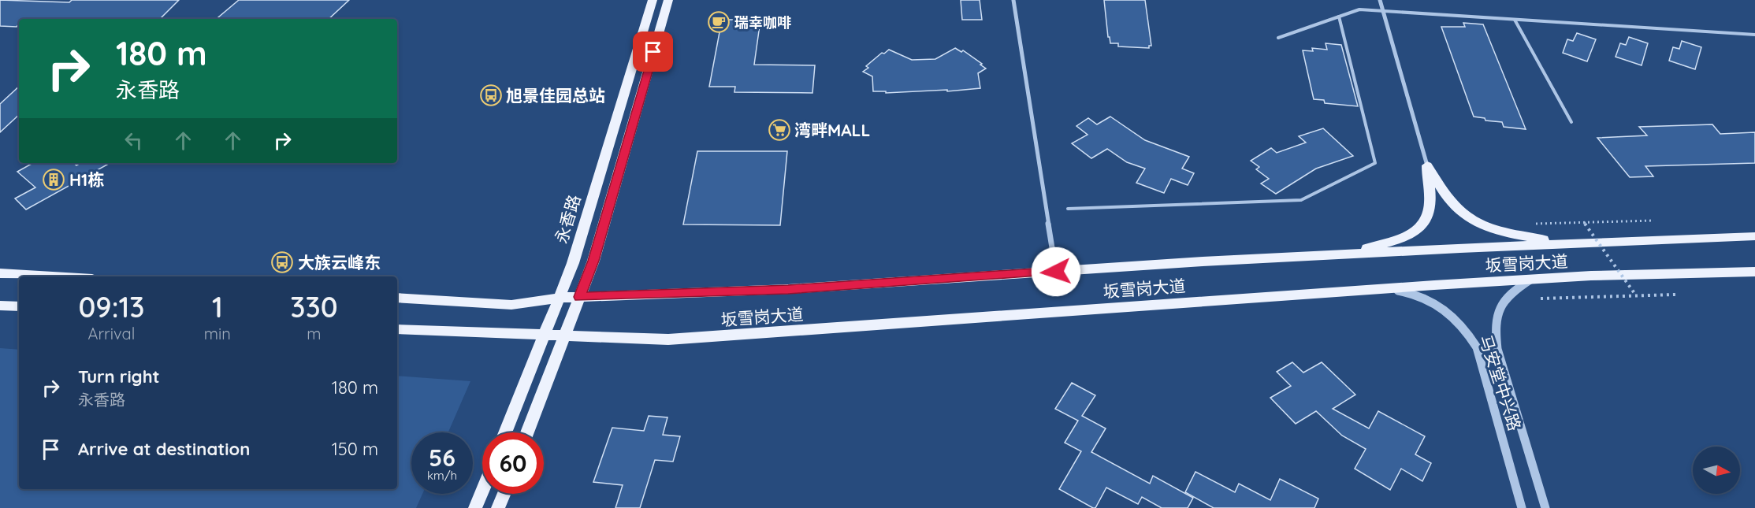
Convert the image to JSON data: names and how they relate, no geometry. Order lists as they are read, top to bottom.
{
  "streets": {
    "main road": ["永香路", "坂雪岗大道"],
    "street": ["马安堂中兴路"]
  },
  "crossings": [
    ["永香路", "坂雪岗大道"],
    ["坂雪岗大道", "马安堂中兴路"]
  ],
  "places": {
    "cafe": ["瑞幸咖啡"],
    "bus stop": ["旭景佳园总站", "大族云峰东"],
    "supermarket": ["湾畔MALL"],
    "building": ["H1栋"]
  },
  "north": "right",
  "page": {
    "turn": ["180 m", "永香路"],
    "eta": [
      "09:13",
      "Arrival",
      "1",
      "min",
      "330",
      "m"
    ],
    "list": [
      {
        "name": "Turn right",
        "note": "永香路",
        "value": "180 m"
      },
      {
        "name": "Arrive at destination",
        "value": "150 m"
      }
    ],
    "speed": "56 km/h",
    "limit": "60"
  }
}
